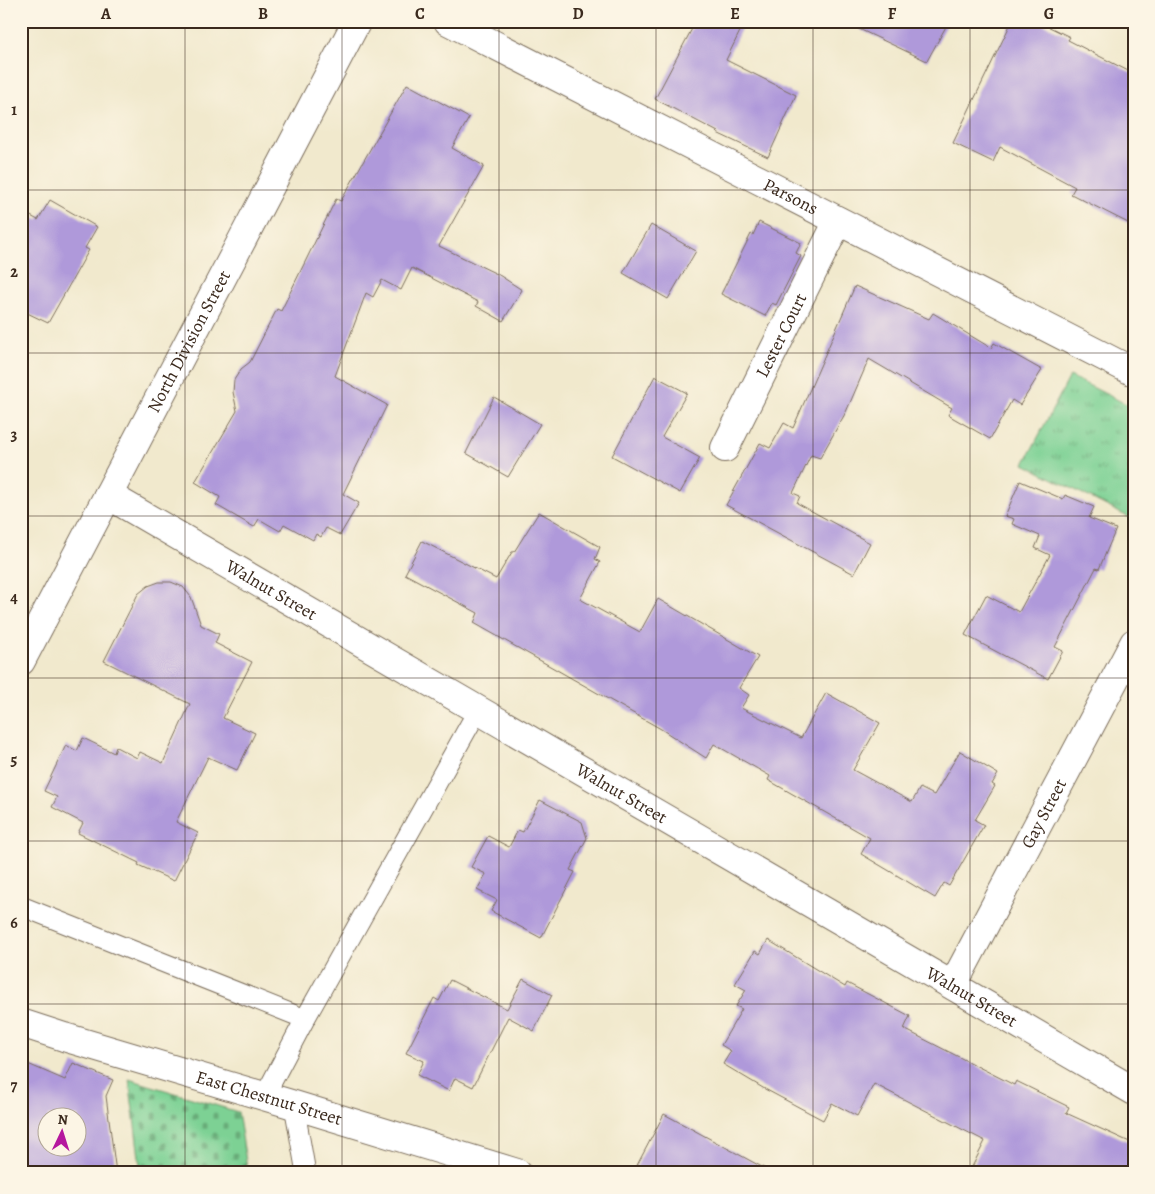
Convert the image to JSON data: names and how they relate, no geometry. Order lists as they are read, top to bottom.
{
  "streets": {
    "street": [
      "Parsons",
      "Lester Court",
      "North Division Street",
      "Walnut Street",
      "Gay Street",
      "East Chestnut Street"
    ]
  },
  "crossings": [
    ["Parsons", "Lester Court"],
    ["North Division Street", "Walnut Street"],
    ["Walnut Street", "Gay Street"]
  ],
  "north": "top",
  "grid": {
    "columns": [
      "A",
      "B",
      "C",
      "D",
      "E",
      "F",
      "G"
    ],
    "rows": [
      "1",
      "2",
      "3",
      "4",
      "5",
      "6",
      "7"
    ]
  }
}
